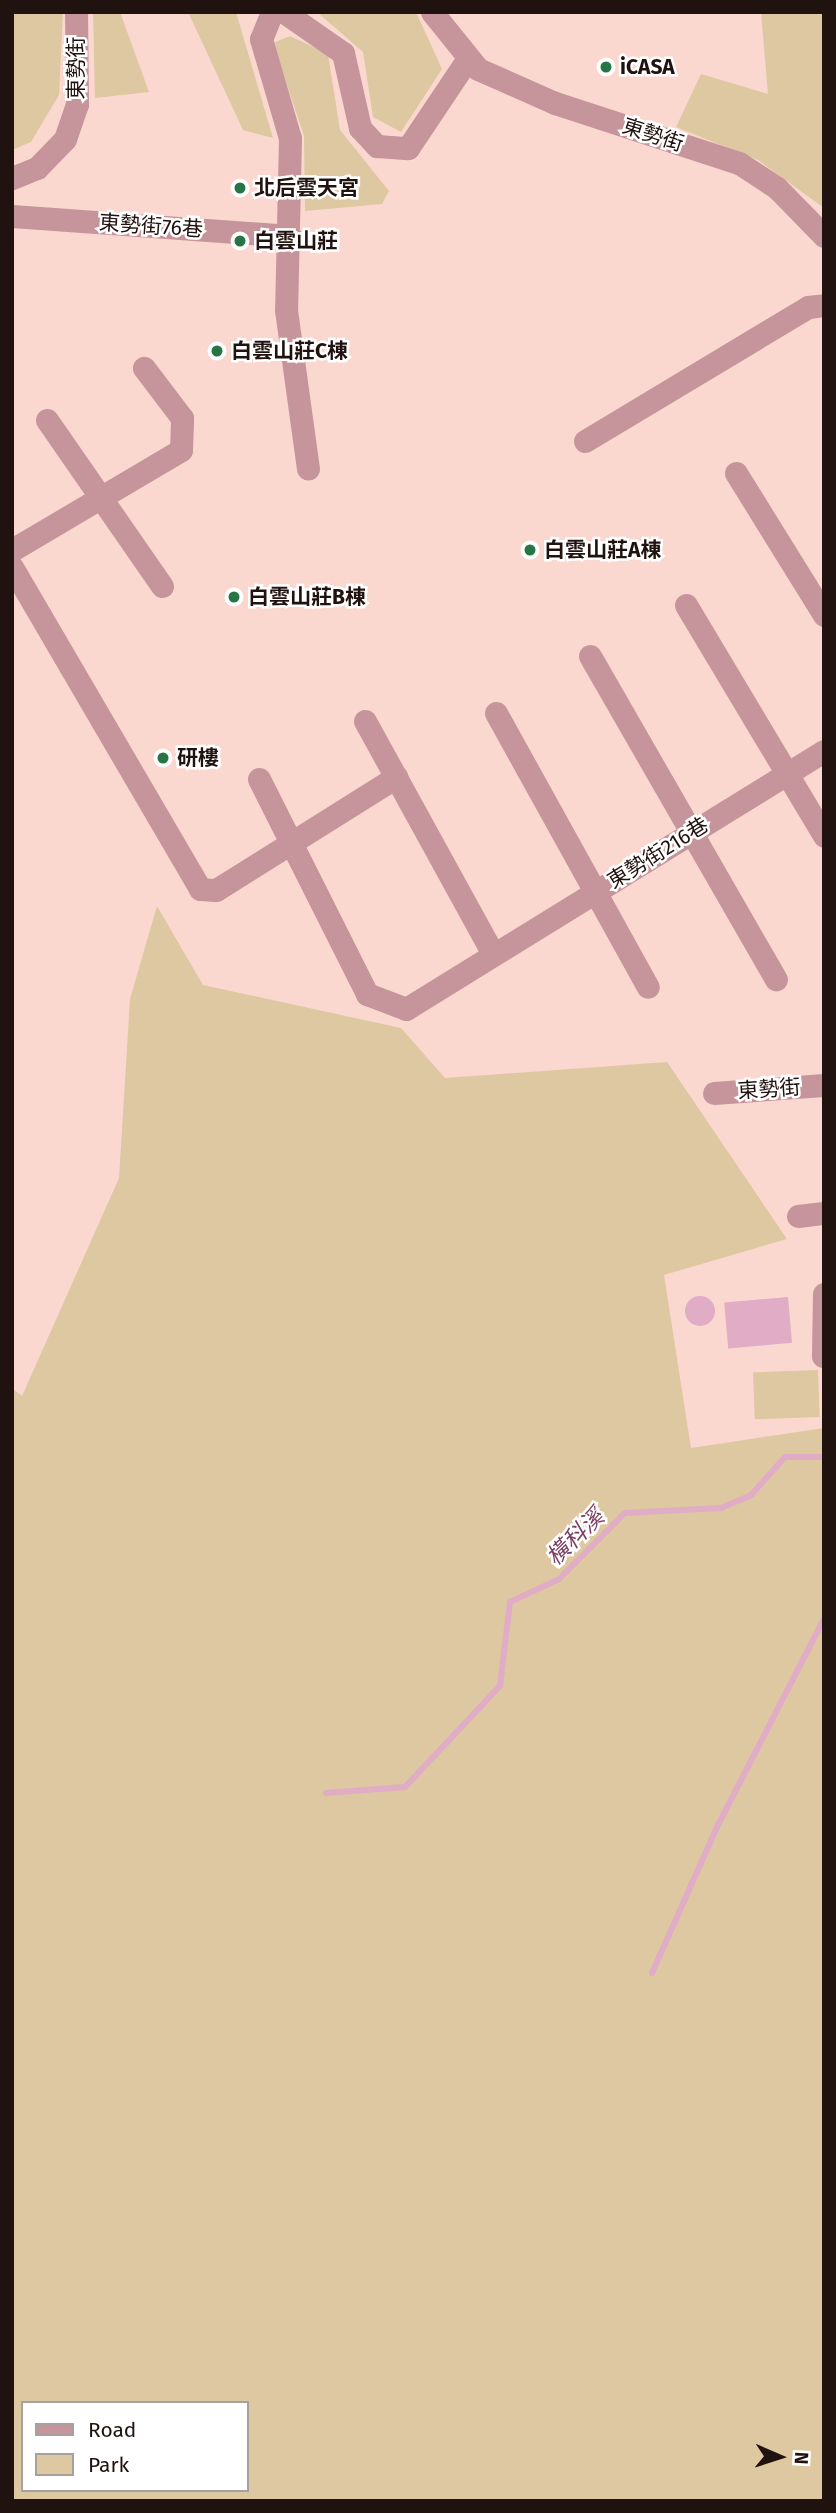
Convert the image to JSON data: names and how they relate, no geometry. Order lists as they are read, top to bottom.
{
  "streets": {
    "street": ["東勢街", "東勢街76巷", "東勢街216巷"]
  },
  "water": ["橫科溪"],
  "places": [
    "iCASA",
    "北后雲天宮",
    "白雲山莊",
    "白雲山莊C棟",
    "白雲山莊A棟",
    "白雲山莊B棟",
    "研樓"
  ],
  "legend": ["Road", "Park"],
  "north": "right"
}
